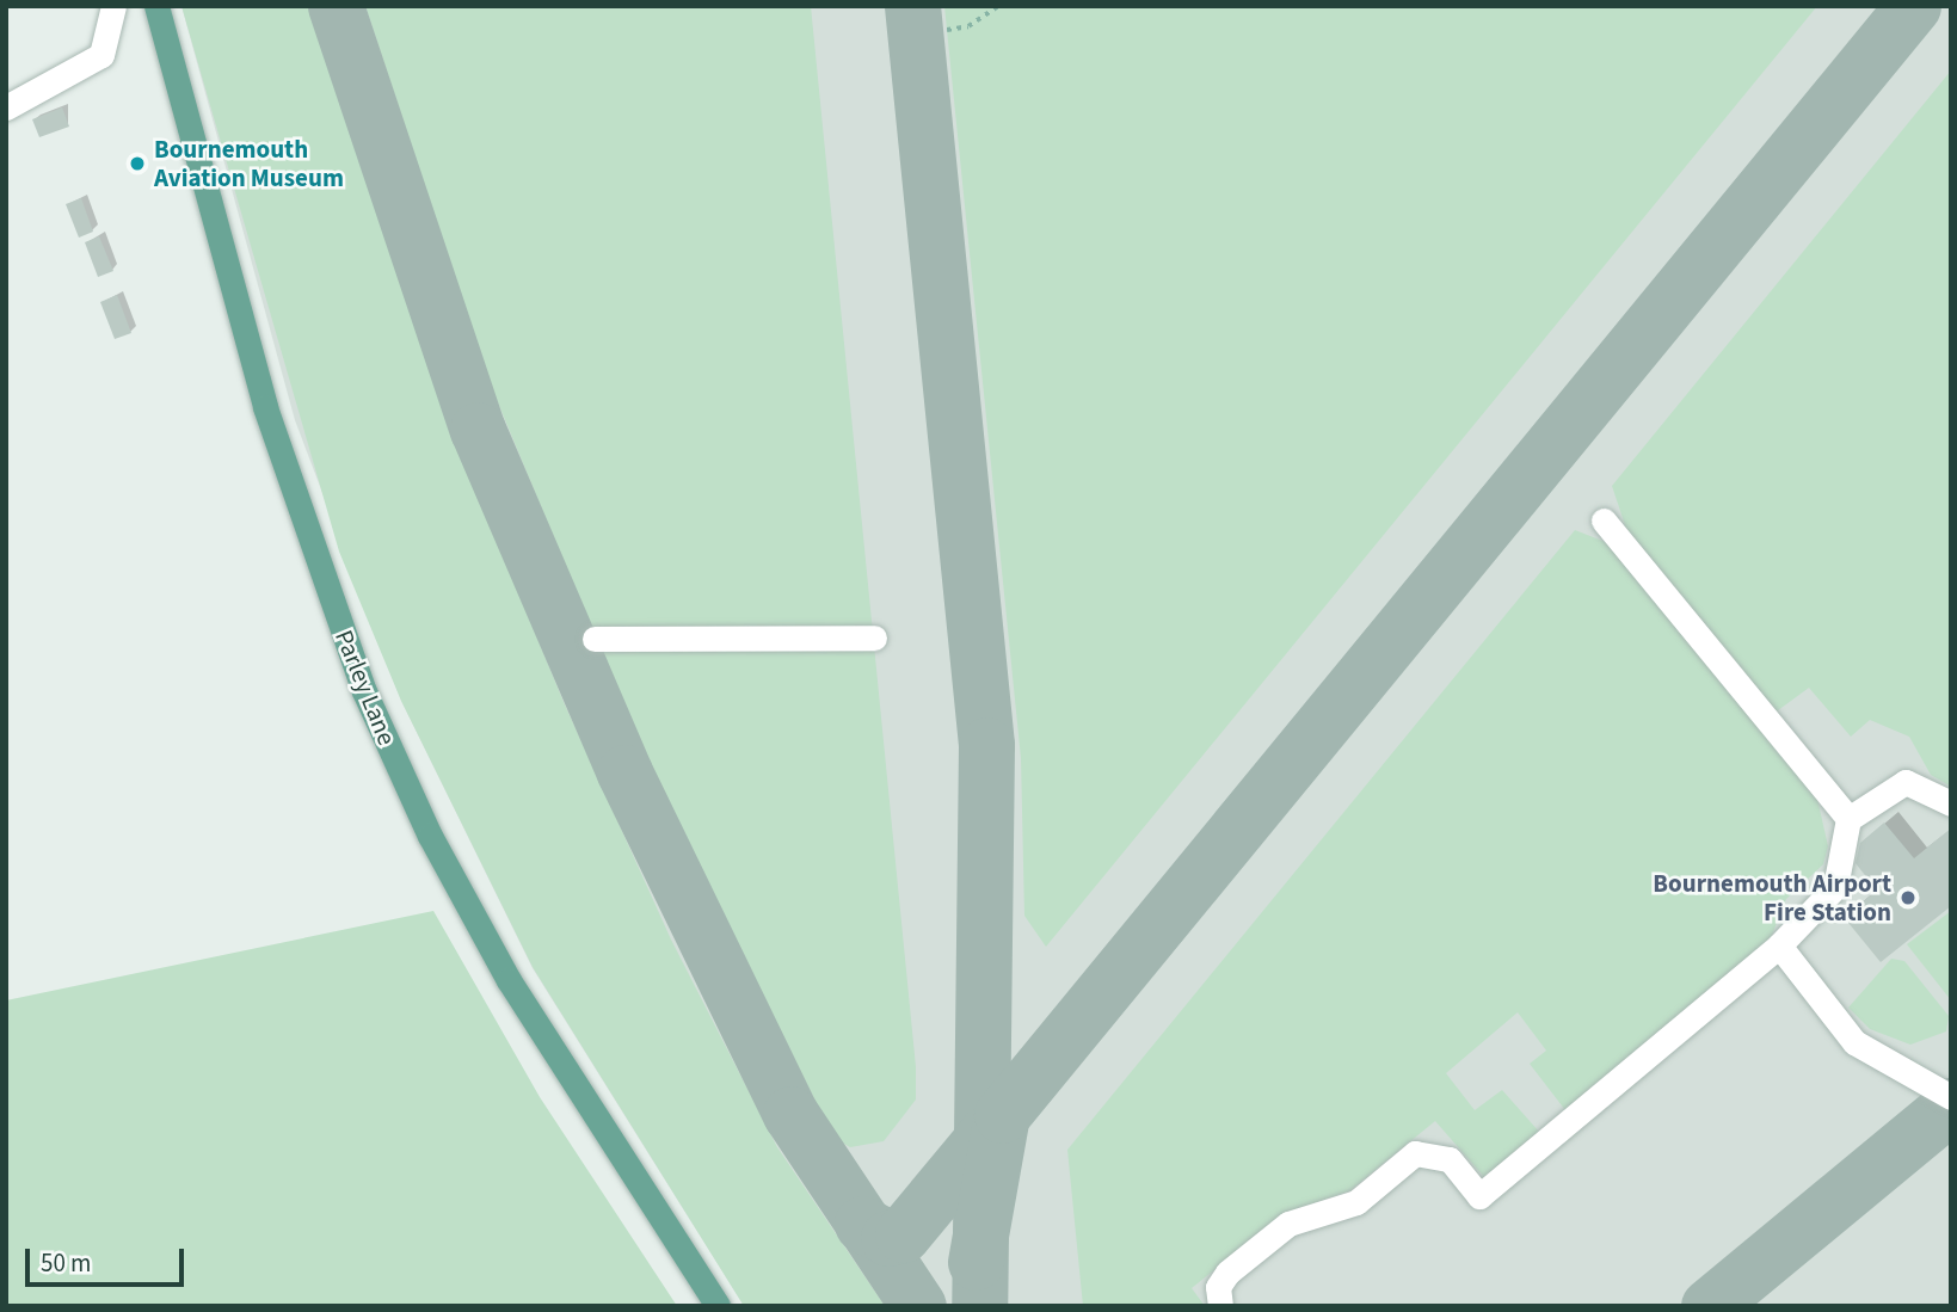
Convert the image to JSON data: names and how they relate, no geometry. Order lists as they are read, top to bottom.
{
  "streets": {
    "main road": ["Parley Lane"]
  },
  "places": ["Bournemouth Aviation Museum", "Bournemouth Airport Fire Station"],
  "scale_bar": "50 m"
}
